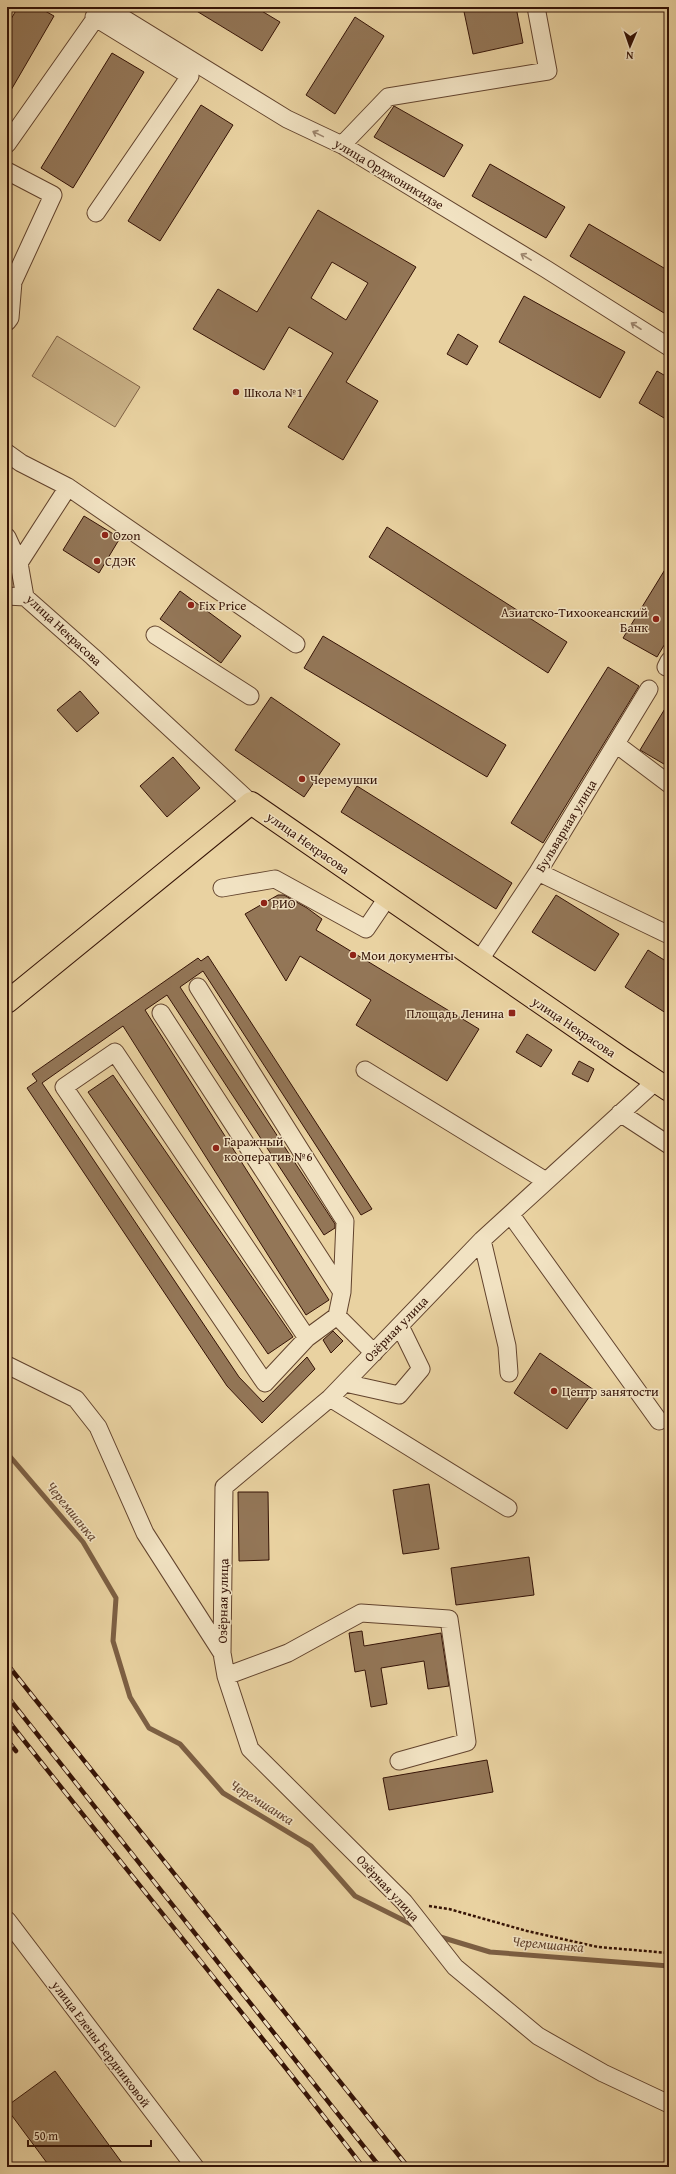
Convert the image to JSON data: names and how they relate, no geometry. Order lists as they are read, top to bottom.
{
  "streets": {
    "main road": ["улица Некрасова"],
    "street": [
      "улица Орджоникидзе",
      "Бульварная улица",
      "Озёрная улица",
      "улица Елены Бердниковой"
    ]
  },
  "crossings": [
    ["улица Некрасова", "Бульварная улица"],
    ["улица Некрасова", "Озёрная улица"]
  ],
  "one_way": ["улица Орджоникидзе"],
  "water": ["Черемшанка"],
  "places": {
    "other": [
      "Школа №1",
      "Ozon",
      "СДЭК",
      "Fix Price",
      "Азиатско-Тихоокеанский Банк",
      "Черемушки",
      "РИО",
      "Мои документы",
      "Гаражный кооператив №6",
      "Центр занятости"
    ],
    "transit": ["Площадь Ленина"]
  },
  "scale_bar": "50 m",
  "north": "bottom"
}
